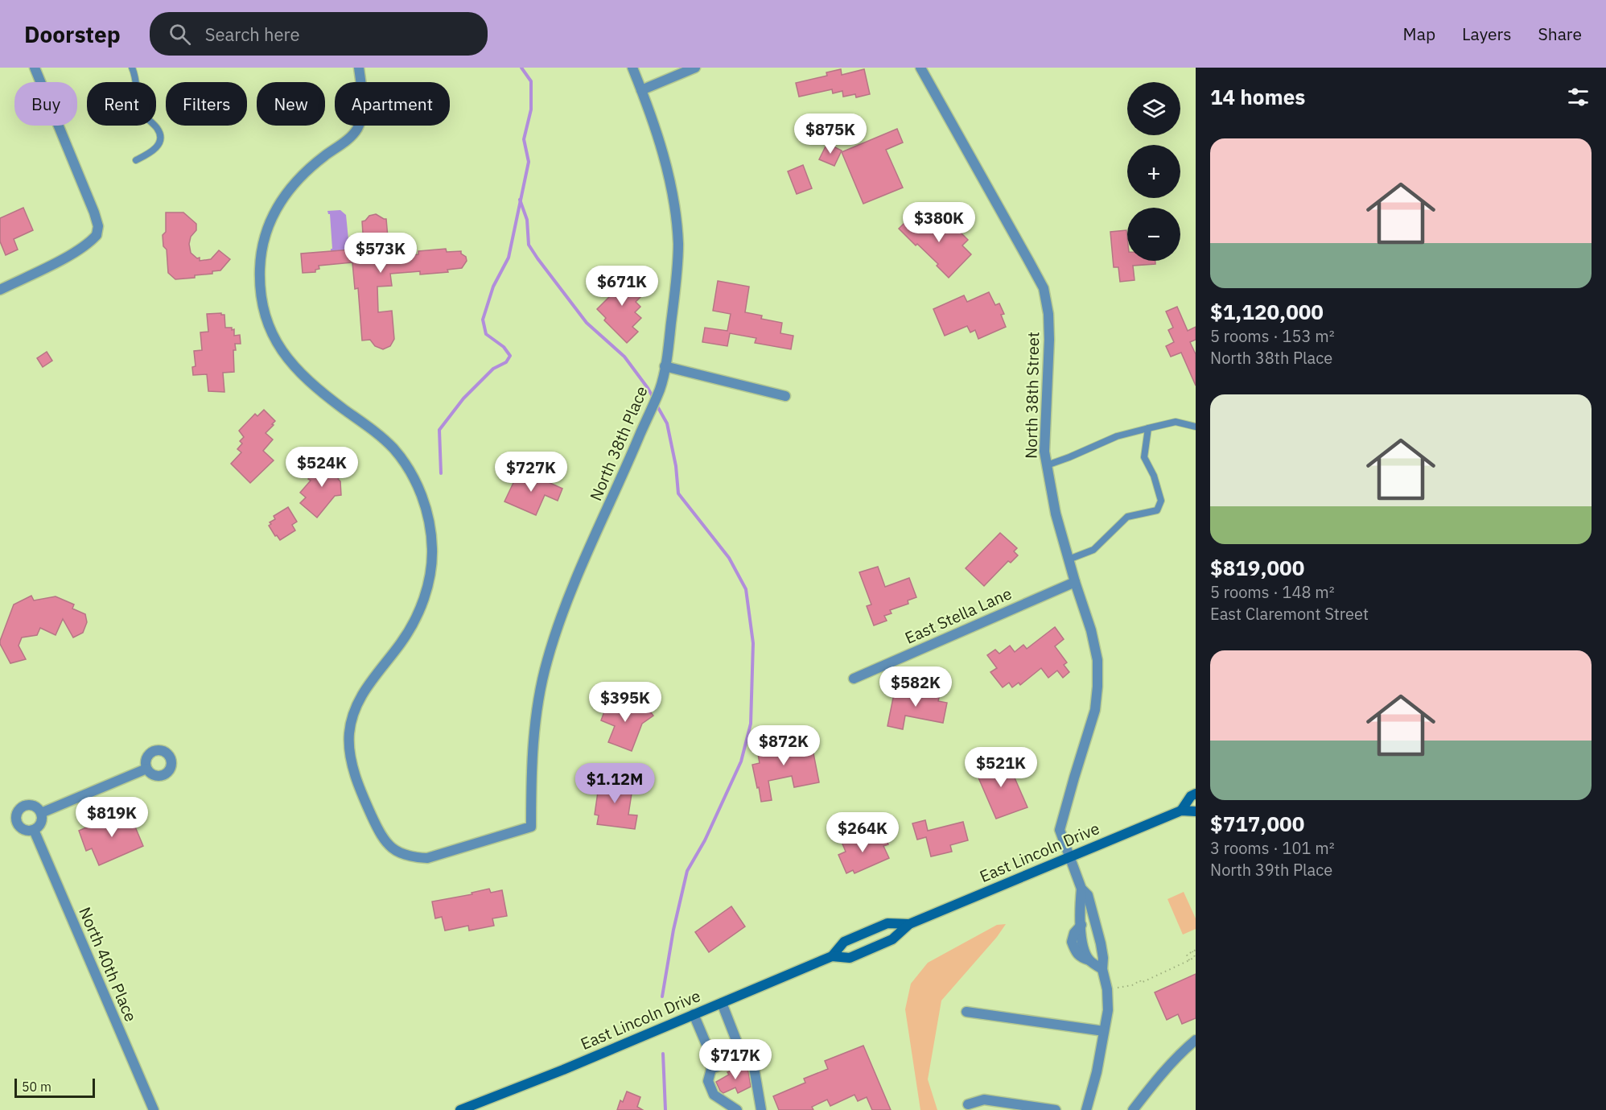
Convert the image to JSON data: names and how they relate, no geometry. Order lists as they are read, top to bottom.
{
  "streets": {
    "main road": ["East Lincoln Drive"],
    "street": [
      "North 38th Street",
      "North 38th Place",
      "East Stella Lane",
      "North 40th Place"
    ]
  },
  "crossings": [
    ["North 38th Street", "East Stella Lane"],
    ["North 38th Street", "East Lincoln Drive"]
  ],
  "scale_bar": "50 m",
  "page": {
    "header": "Doorstep",
    "search": "Search here",
    "nav": ["Map", "Layers", "Share"],
    "heading": "14 homes",
    "map_buttons": ["+", "−"],
    "chip": [
      "Buy",
      "Rent",
      "Filters",
      "New",
      "Apartment"
    ],
    "price": [
      "$875K",
      "$380K",
      "$573K",
      "$671K",
      "$524K",
      "$727K",
      "$582K",
      "$395K",
      "$872K",
      "$521K",
      "$1.12M",
      "$819K",
      "$264K",
      "$717K"
    ],
    "list": [
      {
        "name": "$1,120,000",
        "note": "5 rooms · 153 m² · North 38th Place"
      },
      {
        "name": "$819,000",
        "note": "5 rooms · 148 m² · East Claremont Street"
      },
      {
        "name": "$717,000",
        "note": "3 rooms · 101 m² · North 39th Place"
      }
    ],
    "scale": "50 m"
  }
}
